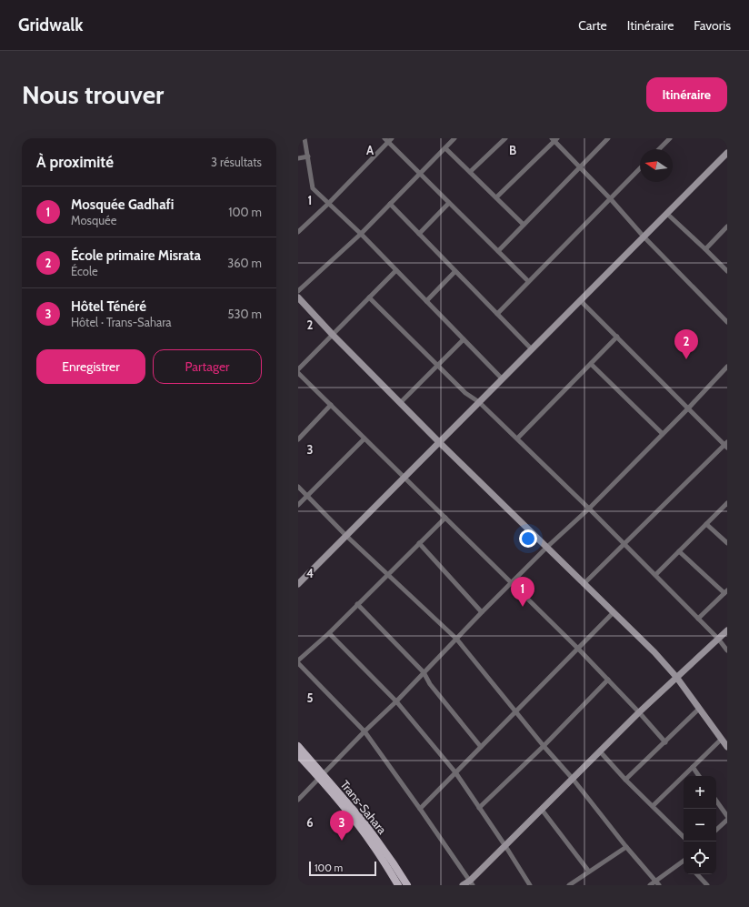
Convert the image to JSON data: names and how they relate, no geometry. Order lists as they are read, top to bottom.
{
  "streets": {
    "main road": ["Trans-Sahara"]
  },
  "scale_bar": "100 m",
  "north": "left",
  "page": {
    "header": "Gridwalk",
    "nav": ["Carte", "Itinéraire", "Favoris"],
    "buttons": [
      "Itinéraire",
      ["Enregistrer", "Partager"]
    ],
    "title": "Nous trouver",
    "heading": ["À proximité", "3 résultats"],
    "list": [
      {
        "mark": "1",
        "name": "Mosquée Gadhafi",
        "note": "Mosquée",
        "value": "100 m"
      },
      {
        "mark": "2",
        "name": "École primaire Misrata",
        "note": "École",
        "value": "360 m"
      },
      {
        "mark": "3",
        "name": "Hôtel Ténéré",
        "note": "Hôtel · Trans-Sahara",
        "value": "530 m"
      }
    ],
    "pins": ["2", "1", "3"],
    "map_buttons": ["+", "−"],
    "scale": "100 m"
  },
  "grid": {
    "columns": ["A", "B"],
    "rows": [
      "1",
      "2",
      "3",
      "4",
      "5",
      "6"
    ]
  }
}
